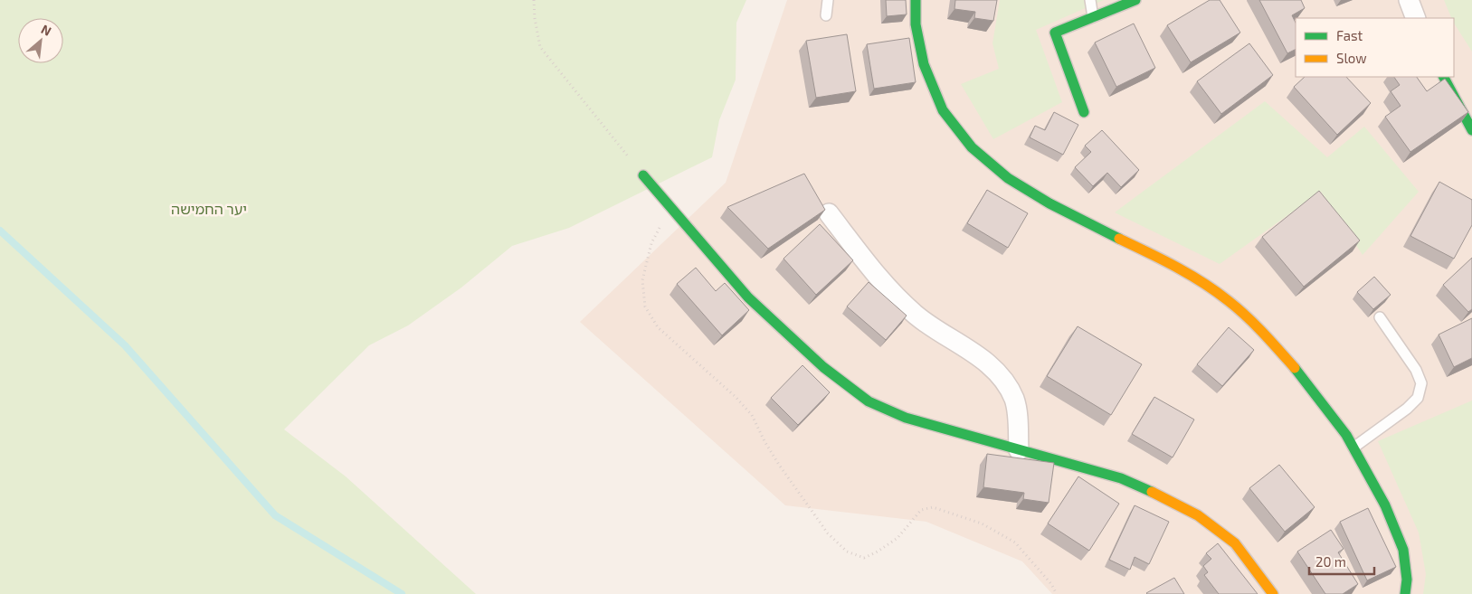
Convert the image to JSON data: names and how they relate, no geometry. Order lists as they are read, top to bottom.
{
  "parks": ["יער החמישה"],
  "legend": ["Fast", "Slow"],
  "scale_bar": "20 m",
  "north": "top right"
}
